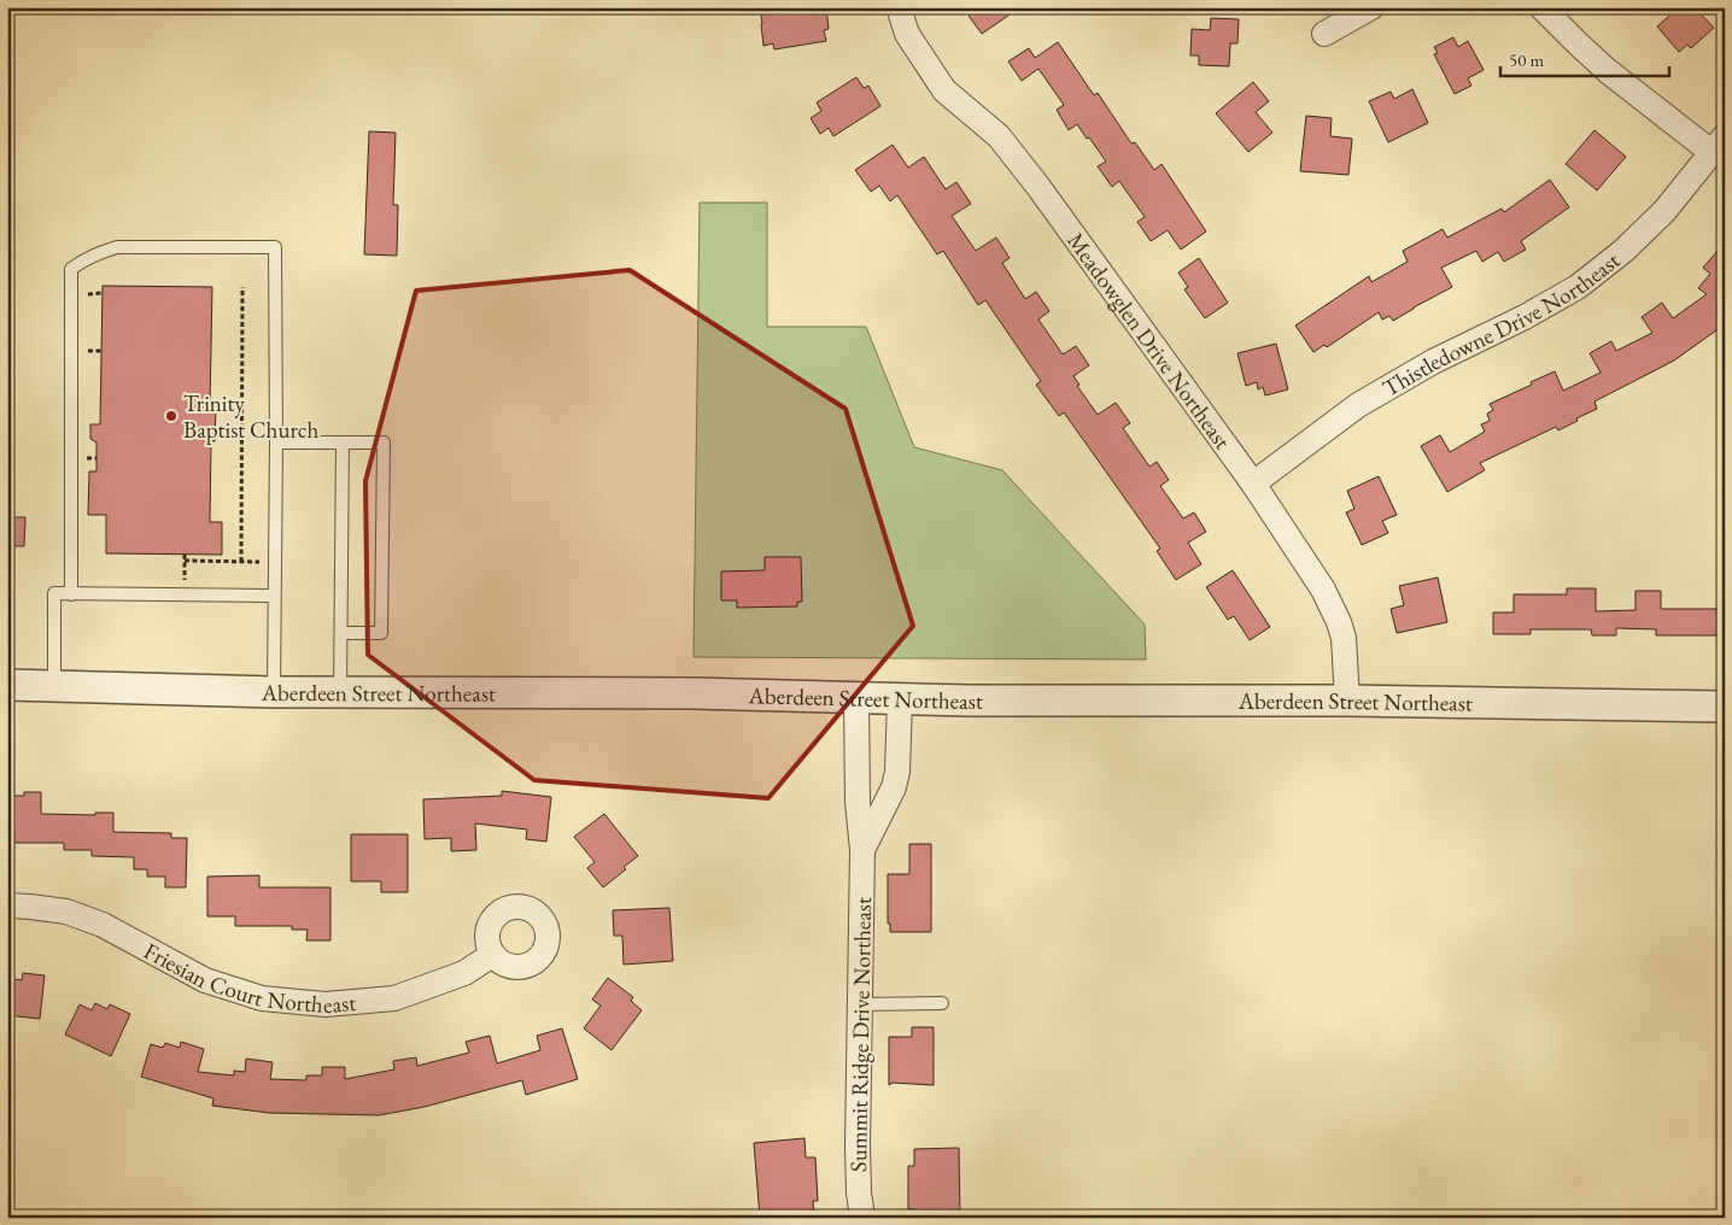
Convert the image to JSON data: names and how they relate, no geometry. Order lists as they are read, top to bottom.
{
  "streets": {
    "street": [
      "Thistledowne Drive Northeast",
      "Meadowglen Drive Northeast",
      "Aberdeen Street Northeast",
      "Friesian Court Northeast",
      "Summit Ridge Drive Northeast"
    ]
  },
  "crossings": [
    ["Thistledowne Drive Northeast", "Meadowglen Drive Northeast"],
    ["Meadowglen Drive Northeast", "Aberdeen Street Northeast"],
    ["Aberdeen Street Northeast", "Summit Ridge Drive Northeast"]
  ],
  "places": ["Trinity Baptist Church"],
  "scale_bar": "50 m"
}
